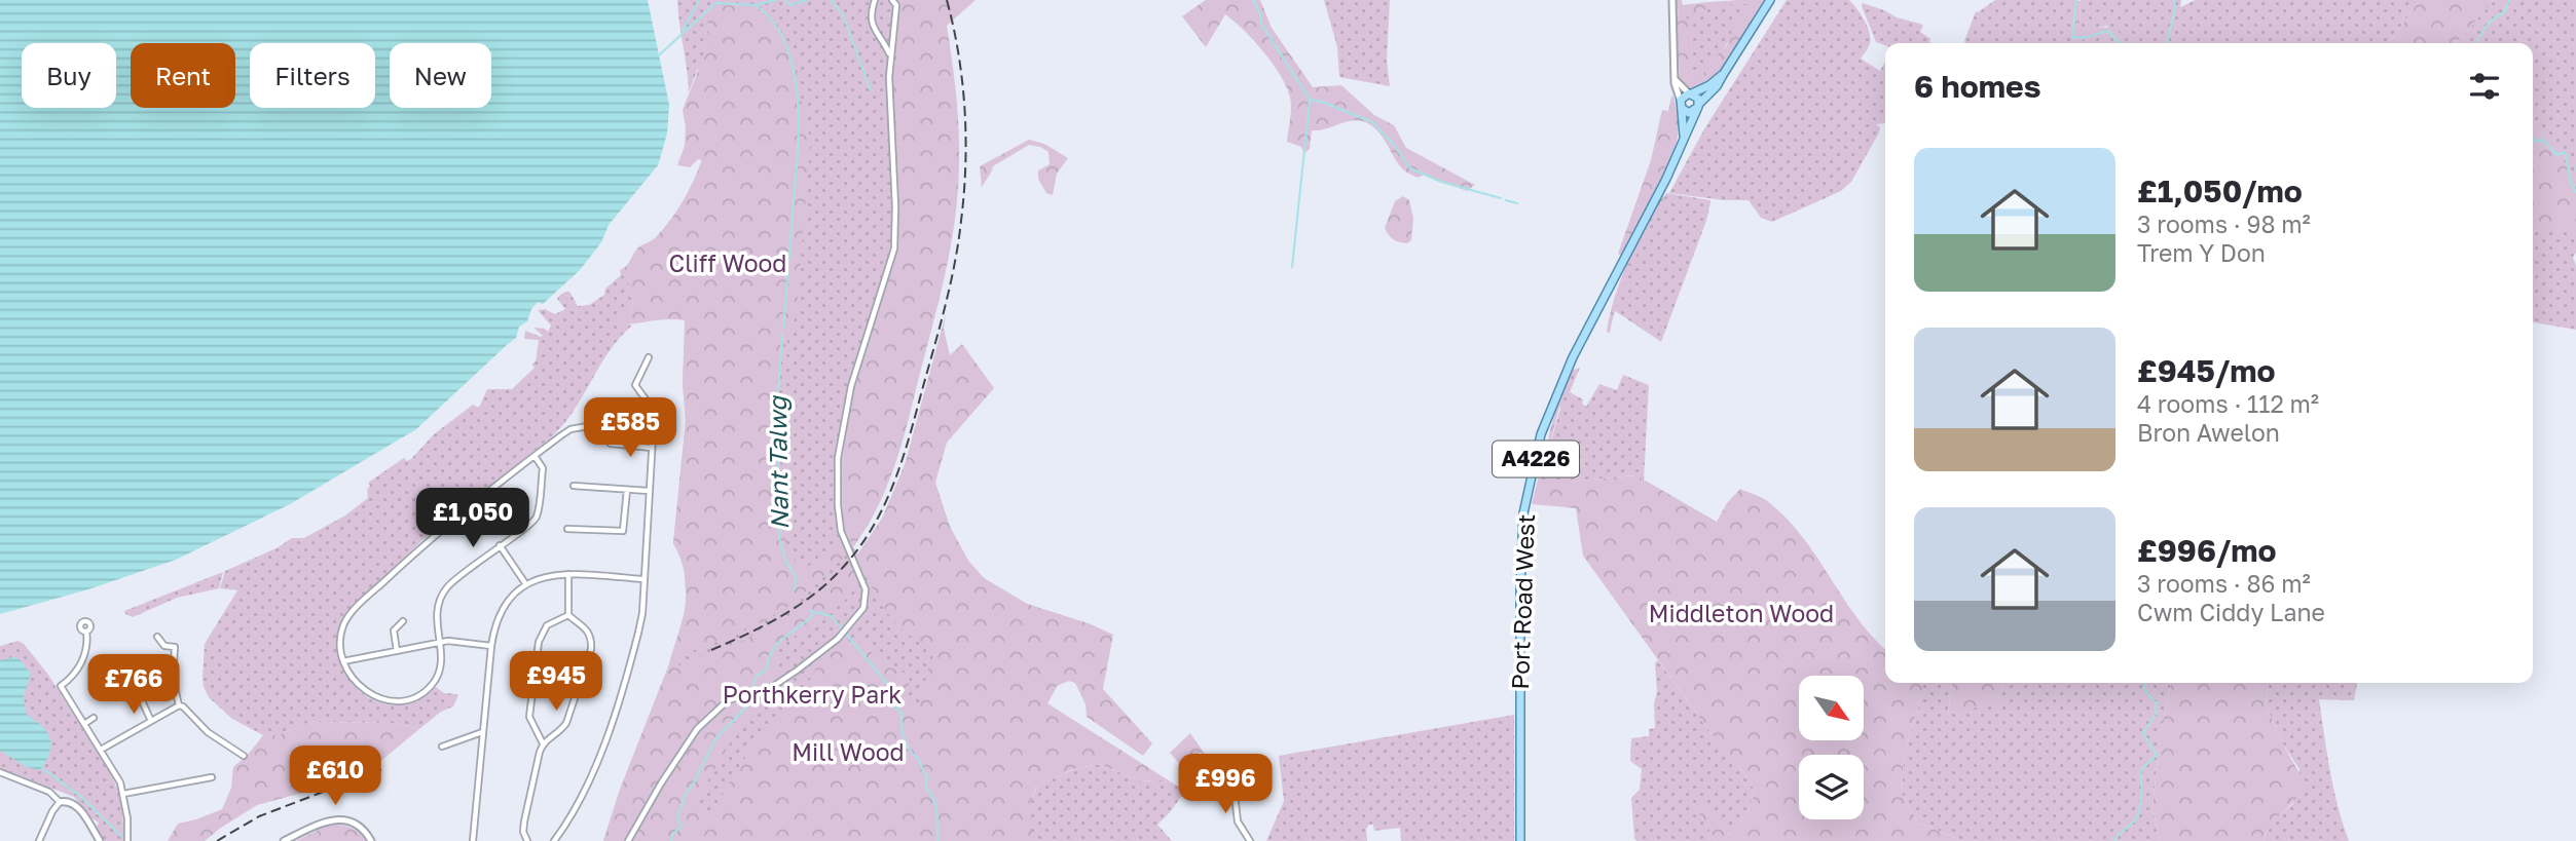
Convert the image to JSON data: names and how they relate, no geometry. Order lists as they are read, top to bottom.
{
  "streets": {
    "main road": ["A4226", "Port Road West"]
  },
  "crossings": [
    ["A4226", "Port Road West"]
  ],
  "water": ["Nant Talwg"],
  "parks": [
    "Cliff Wood",
    "Middleton Wood",
    "Porthkerry Park",
    "Mill Wood"
  ],
  "north": "bottom right",
  "page": {
    "chip": [
      "Buy",
      "Rent",
      "Filters",
      "New"
    ],
    "heading": "6 homes",
    "list": [
      {
        "name": "£1,050/mo",
        "note": "3 rooms · 98 m² · Trem Y Don"
      },
      {
        "name": "£945/mo",
        "note": "4 rooms · 112 m² · Bron Awelon"
      },
      {
        "name": "£996/mo",
        "note": "3 rooms · 86 m² · Cwm Ciddy Lane"
      }
    ],
    "price": [
      "£585",
      "£1,050",
      "£945",
      "£766",
      "£610",
      "£996"
    ]
  }
}
